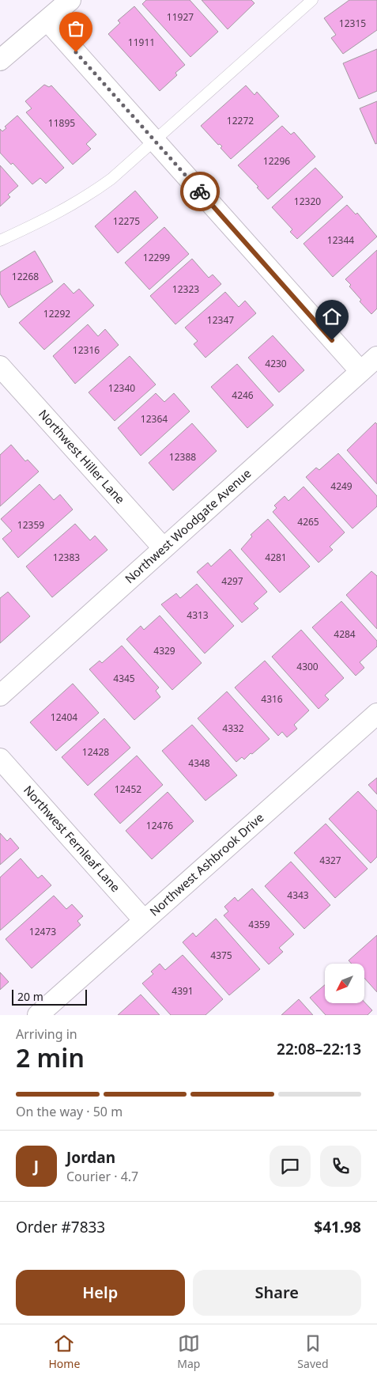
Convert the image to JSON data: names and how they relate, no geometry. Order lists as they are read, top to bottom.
{
  "streets": {
    "street": [
      "Northwest Hiller Lane",
      "Northwest Woodgate Avenue",
      "Northwest Fernleaf Lane",
      "Northwest Ashbrook Drive"
    ]
  },
  "crossings": [
    ["Northwest Hiller Lane", "Northwest Woodgate Avenue"],
    ["Northwest Fernleaf Lane", "Northwest Ashbrook Drive"]
  ],
  "house_numbers": [
    "11927",
    "12315",
    "11911",
    "12272",
    "11895",
    "12296",
    "12320",
    "12275",
    "12344",
    "12299",
    "12268",
    "12323",
    "12292",
    "12347",
    "12316",
    "4230",
    "12340",
    "4246",
    "12364",
    "12388",
    "4249",
    "4265",
    "12359",
    "12383",
    "4281",
    "4297",
    "4313",
    "4284",
    "4329",
    "4300",
    "4345",
    "4316",
    "12404",
    "4332",
    "12428",
    "4348",
    "12452",
    "12476",
    "4327",
    "4343",
    "4359",
    "12473",
    "4375",
    "4391"
  ],
  "scale_bar": "20 m",
  "north": "bottom left",
  "page": {
    "scale": "20 m",
    "heading": ["2 min", "Arriving in", "22:08–22:13"],
    "panel": [
      "Jordan",
      "Courier · 4.7",
      "Order #7833",
      "$41.98"
    ],
    "bar": "On the way · 50 m",
    "round": "J",
    "buttons": ["Help", "Share"],
    "tabs": ["Home", "Map", "Saved"]
  }
}
